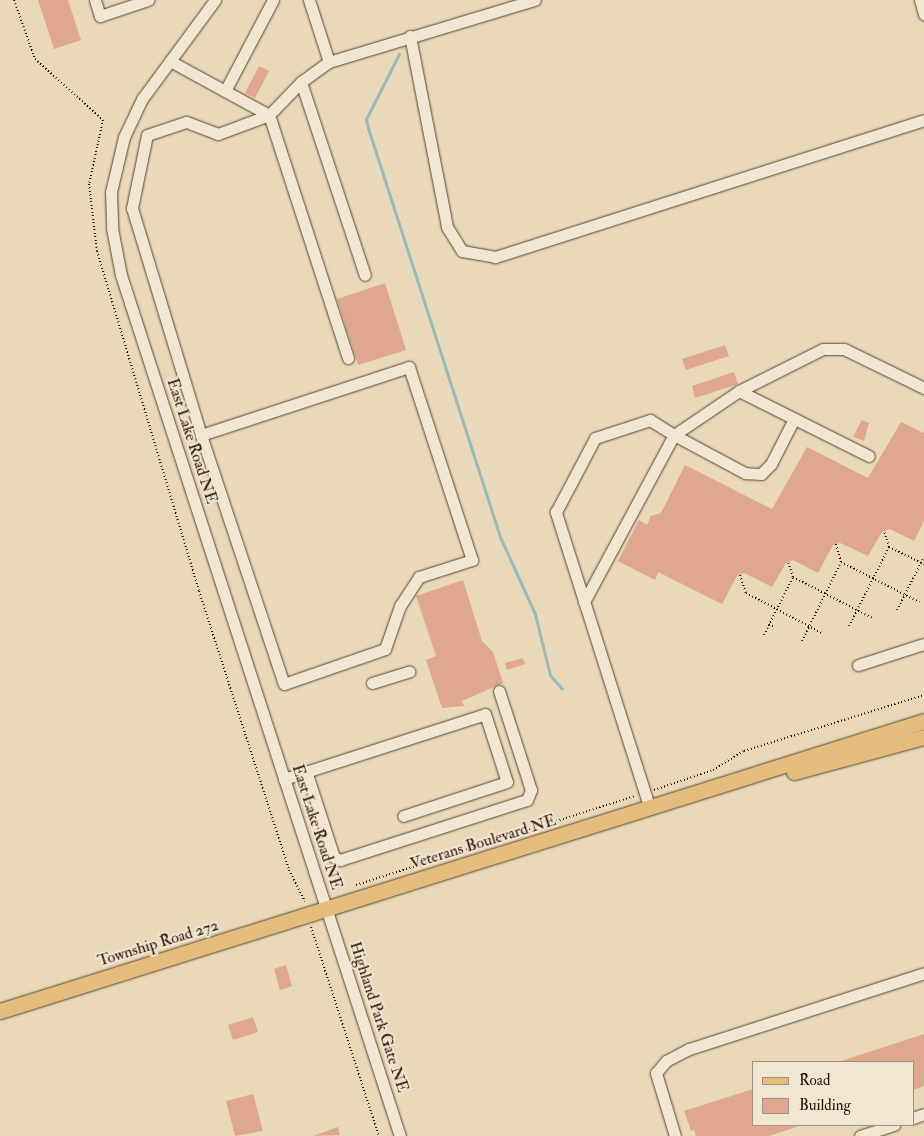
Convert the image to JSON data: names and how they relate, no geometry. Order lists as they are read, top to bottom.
{
  "streets": {
    "main road": ["Veterans Boulevard NE", "Township Road 272"],
    "street": ["East Lake Road NE", "Highland Park Gate NE"]
  },
  "crossings": [
    ["East Lake Road NE", "Veterans Boulevard NE"],
    ["East Lake Road NE", "Township Road 272"],
    ["East Lake Road NE", "Highland Park Gate NE"],
    ["Veterans Boulevard NE", "Township Road 272"],
    ["Veterans Boulevard NE", "Highland Park Gate NE"],
    ["Township Road 272", "Highland Park Gate NE"]
  ],
  "legend": ["Road", "Building"]
}
